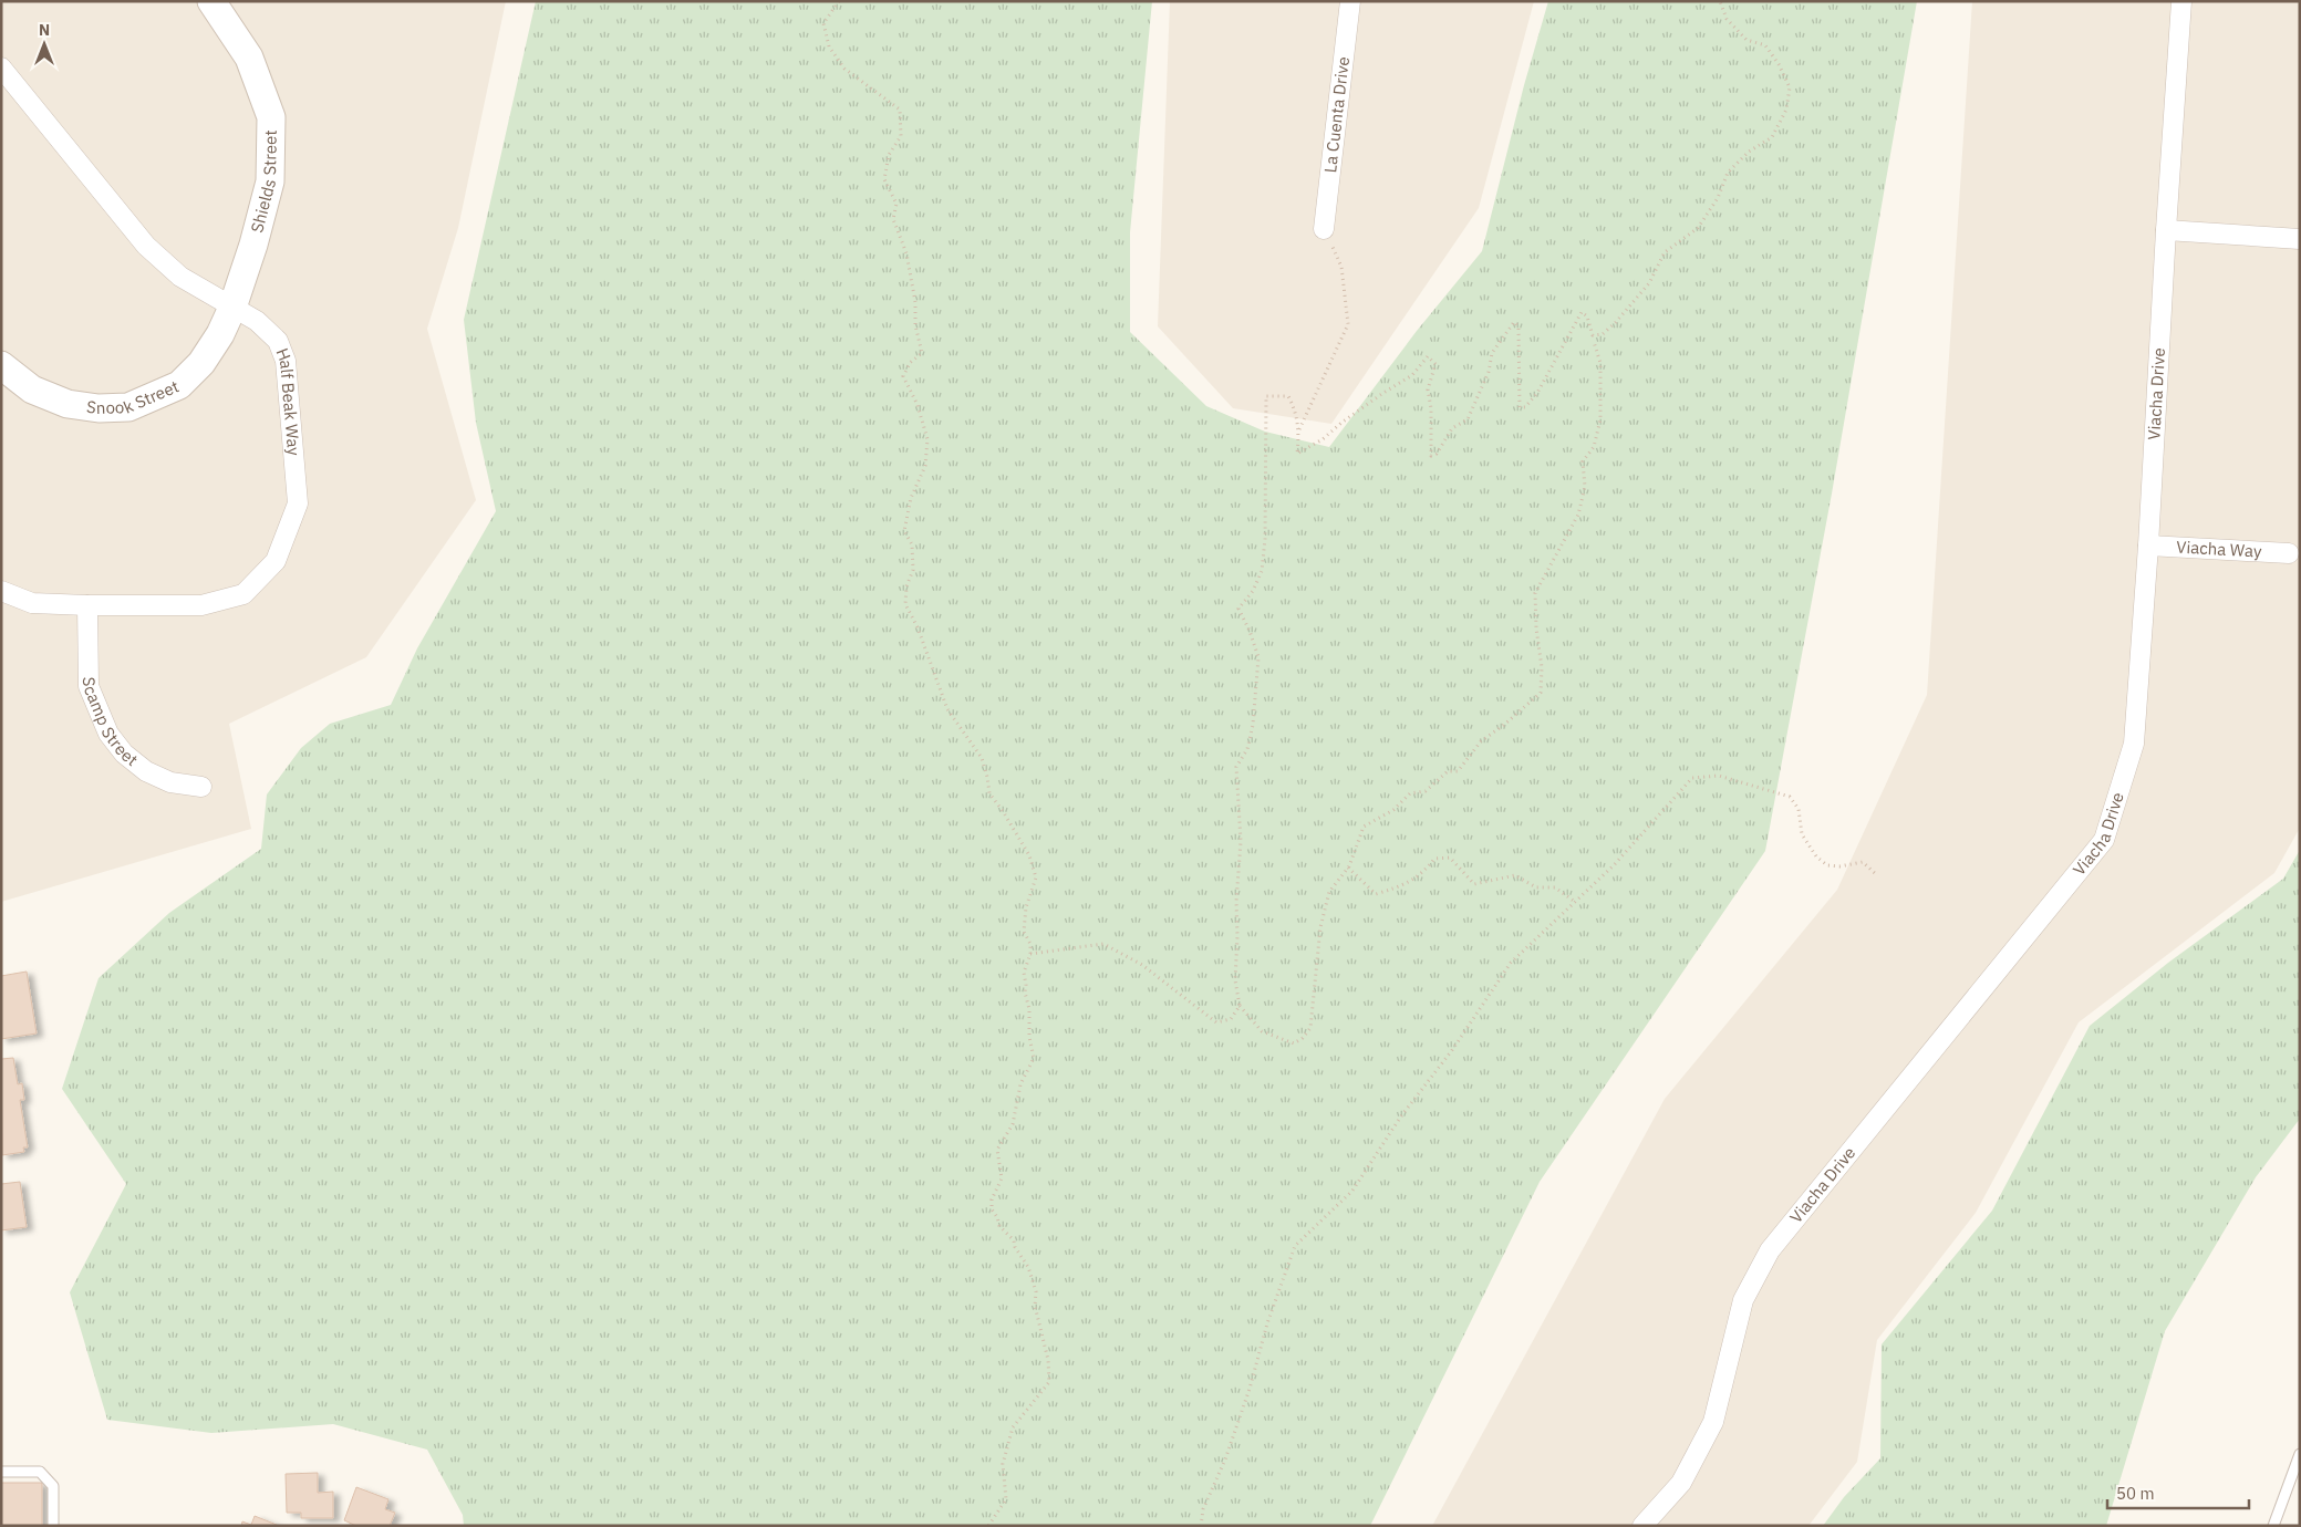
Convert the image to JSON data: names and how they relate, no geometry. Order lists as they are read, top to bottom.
{
  "streets": {
    "street": [
      "La Cuenta Drive",
      "Shields Street",
      "Snook Street",
      "Viacha Drive",
      "Half Beak Way",
      "Viacha Way",
      "Scamp Street"
    ]
  },
  "crossings": [
    ["Shields Street", "Snook Street"],
    ["Shields Street", "Half Beak Way"],
    ["Snook Street", "Half Beak Way"],
    ["Viacha Drive", "Viacha Way"],
    ["Half Beak Way", "Scamp Street"]
  ],
  "scale_bar": "50 m",
  "north": "top"
}
